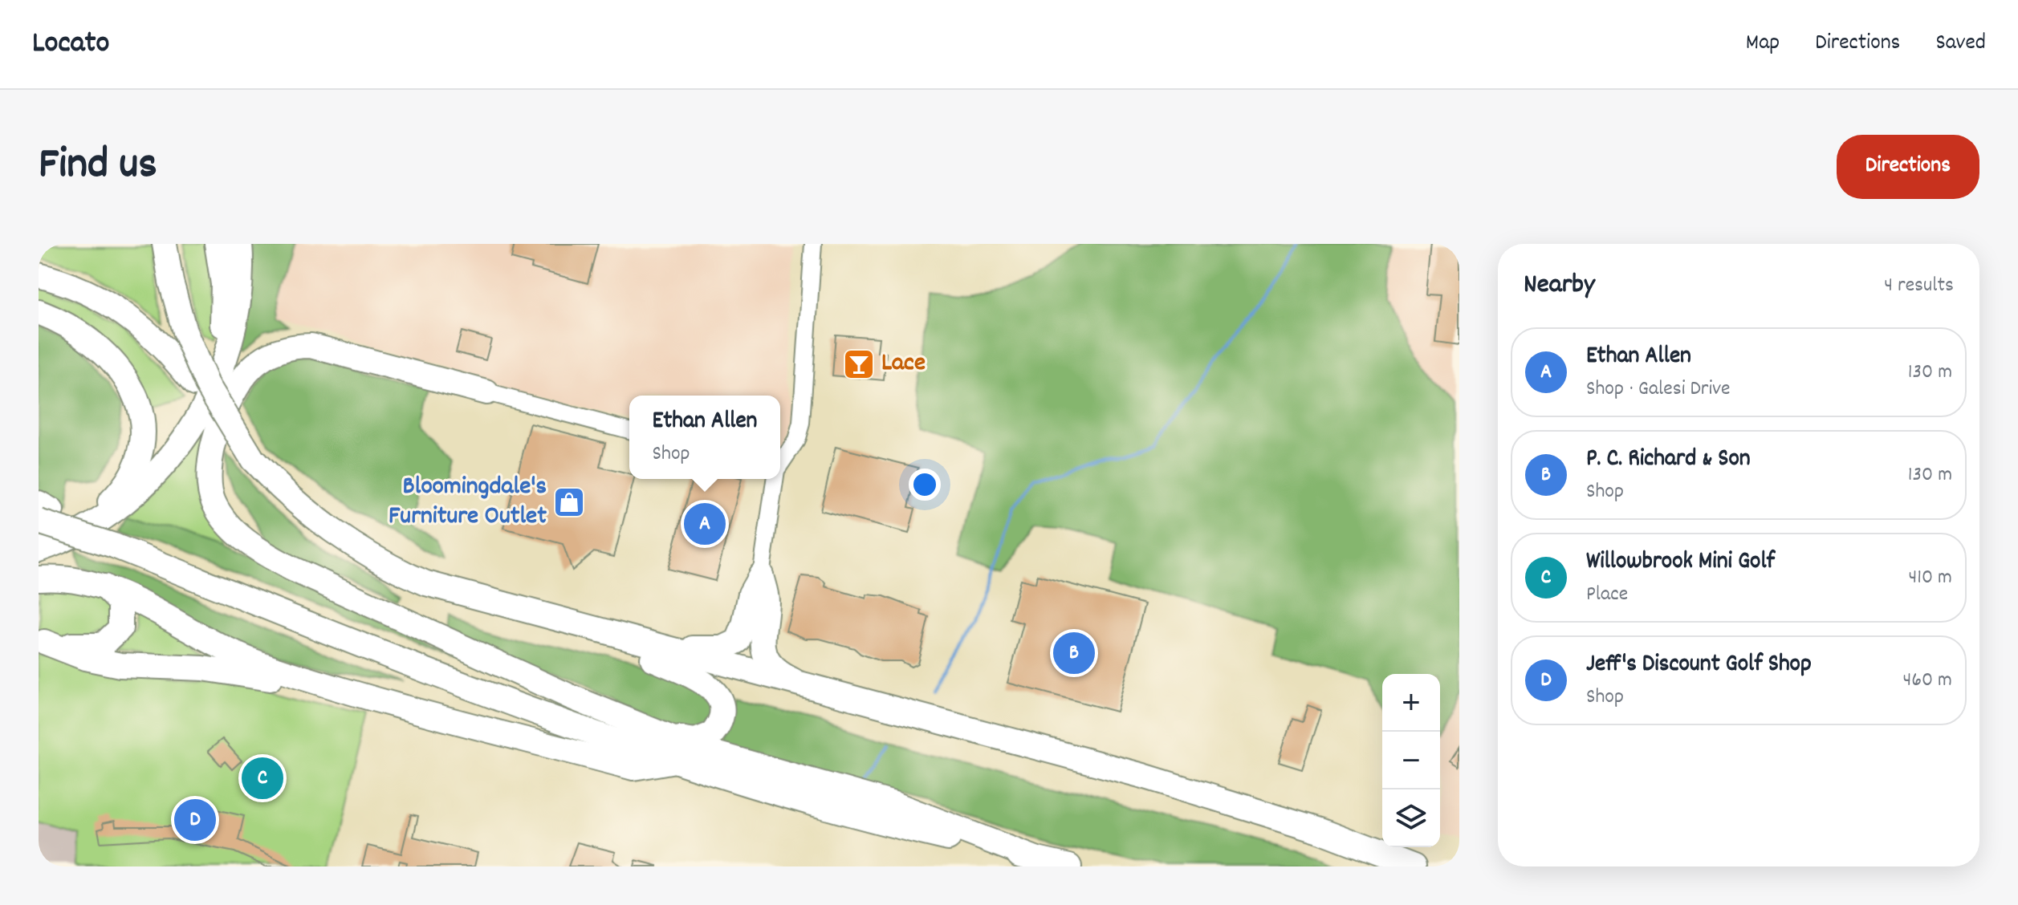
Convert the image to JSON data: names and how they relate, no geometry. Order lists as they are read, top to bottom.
{
  "places": {
    "bar": ["Lace"],
    "shop": ["Bloomingdale's Furniture Outlet"]
  },
  "page": {
    "header": "Locato",
    "nav": ["Map", "Directions", "Saved"],
    "title": "Find us",
    "buttons": "Directions",
    "heading": ["Nearby", "4 results"],
    "list": [
      {
        "mark": "A",
        "name": "Ethan Allen",
        "note": "Shop · Galesi Drive",
        "value": "130 m"
      },
      {
        "mark": "B",
        "name": "P. C. Richard & Son",
        "note": "Shop",
        "value": "130 m"
      },
      {
        "mark": "C",
        "name": "Willowbrook Mini Golf",
        "note": "Place",
        "value": "410 m"
      },
      {
        "mark": "D",
        "name": "Jeff's Discount Golf Shop",
        "note": "Shop",
        "value": "460 m"
      }
    ],
    "popup": ["Ethan Allen", "Shop"],
    "pins": [
      "A",
      "B",
      "C",
      "D"
    ],
    "map_buttons": ["+", "−"]
  }
}
